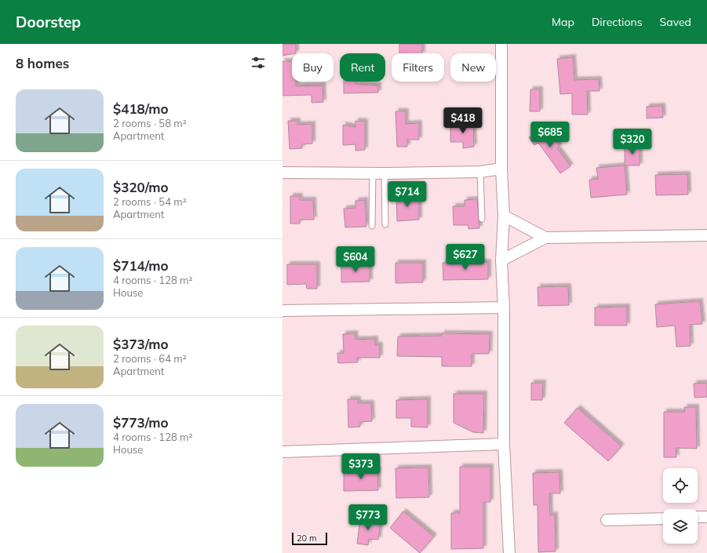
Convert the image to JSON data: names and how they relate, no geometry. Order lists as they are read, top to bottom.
{
  "scale_bar": "20 m",
  "page": {
    "header": "Doorstep",
    "nav": ["Map", "Directions", "Saved"],
    "heading": "8 homes",
    "chip": [
      "Buy",
      "Rent",
      "Filters",
      "New"
    ],
    "list": [
      {
        "name": "$418/mo",
        "note": "2 rooms · 58 m² · Apartment"
      },
      {
        "name": "$320/mo",
        "note": "2 rooms · 54 m² · Apartment"
      },
      {
        "name": "$714/mo",
        "note": "4 rooms · 128 m² · House"
      },
      {
        "name": "$373/mo",
        "note": "2 rooms · 64 m² · Apartment"
      },
      {
        "name": "$773/mo",
        "note": "4 rooms · 128 m² · House"
      }
    ],
    "price": [
      "$418",
      "$685",
      "$320",
      "$714",
      "$627",
      "$604",
      "$373",
      "$773"
    ],
    "scale": "20 m"
  }
}
